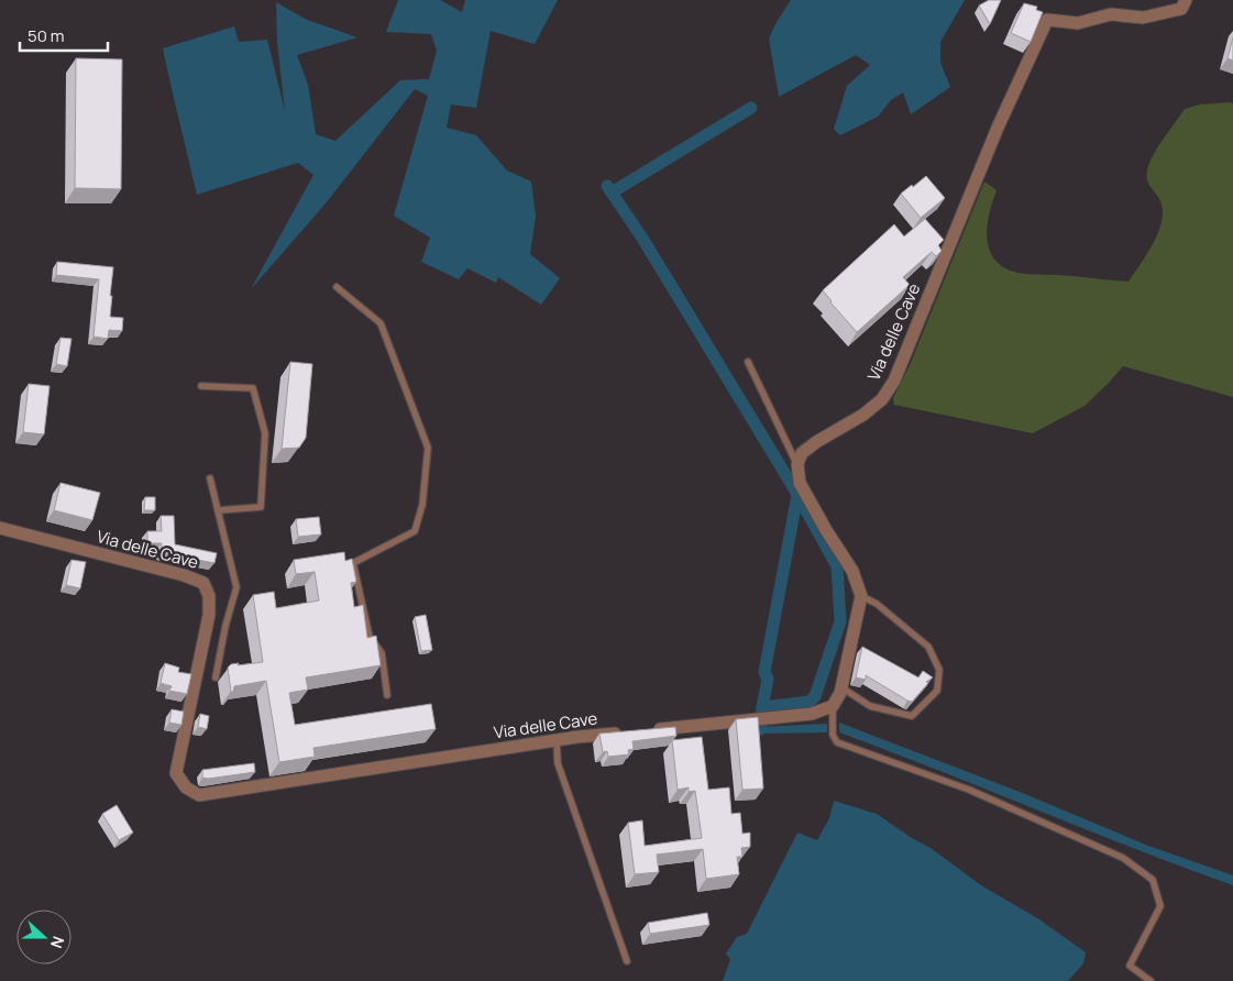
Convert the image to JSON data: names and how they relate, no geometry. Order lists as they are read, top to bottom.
{
  "streets": {
    "street": ["Via delle Cave"]
  },
  "scale_bar": "50 m",
  "north": "right"
}
